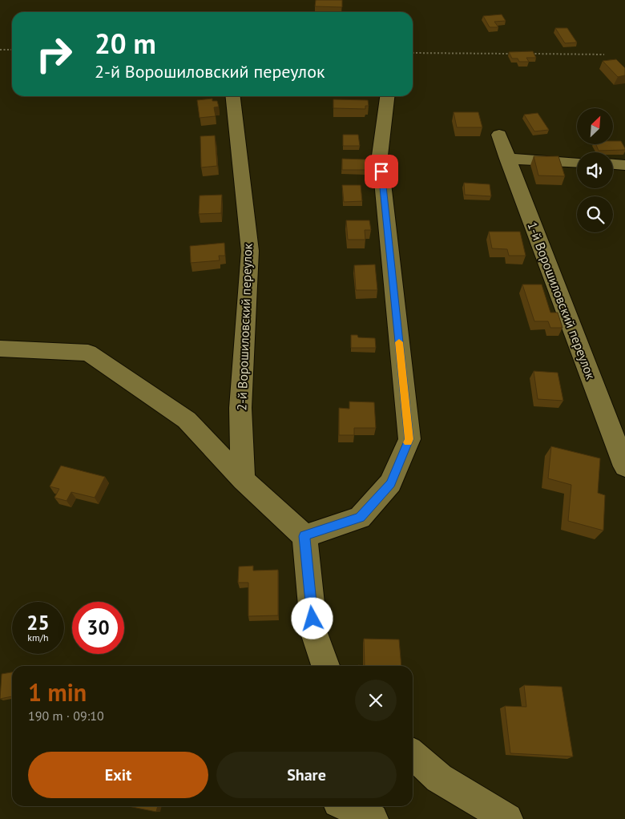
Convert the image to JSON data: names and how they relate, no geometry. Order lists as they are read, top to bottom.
{
  "streets": {
    "street": ["1-й Ворошиловский переулок", "2-й Ворошиловский переулок"]
  },
  "north": "top right",
  "page": {
    "turn": ["20 m", "2-й Ворошиловский переулок"],
    "speed": "25 km/h",
    "limit": "30",
    "heading": ["1 min", "190 m · 09:10"],
    "buttons": ["Exit", "Share"]
  }
}
